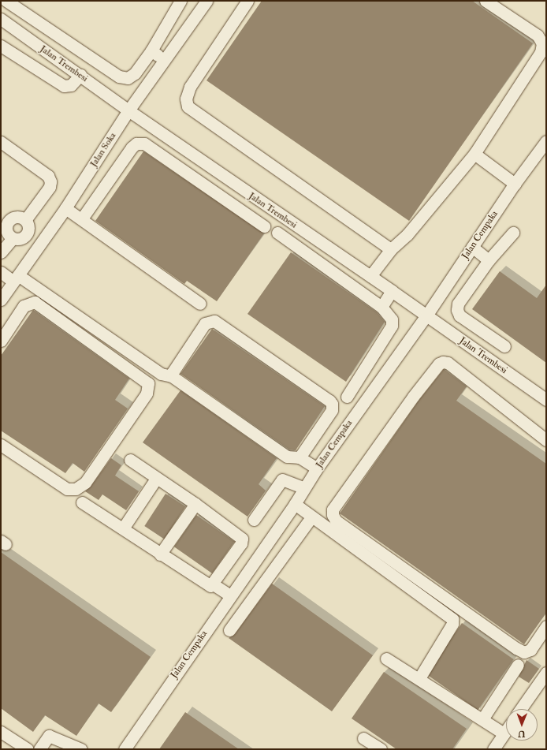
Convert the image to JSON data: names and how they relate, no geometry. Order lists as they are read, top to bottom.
{
  "streets": {
    "street": ["Jalan Trembesi", "Jalan Soka", "Jalan Cempaka"]
  },
  "crossings": [
    ["Jalan Trembesi", "Jalan Soka"],
    ["Jalan Trembesi", "Jalan Cempaka"]
  ],
  "north": "bottom"
}
